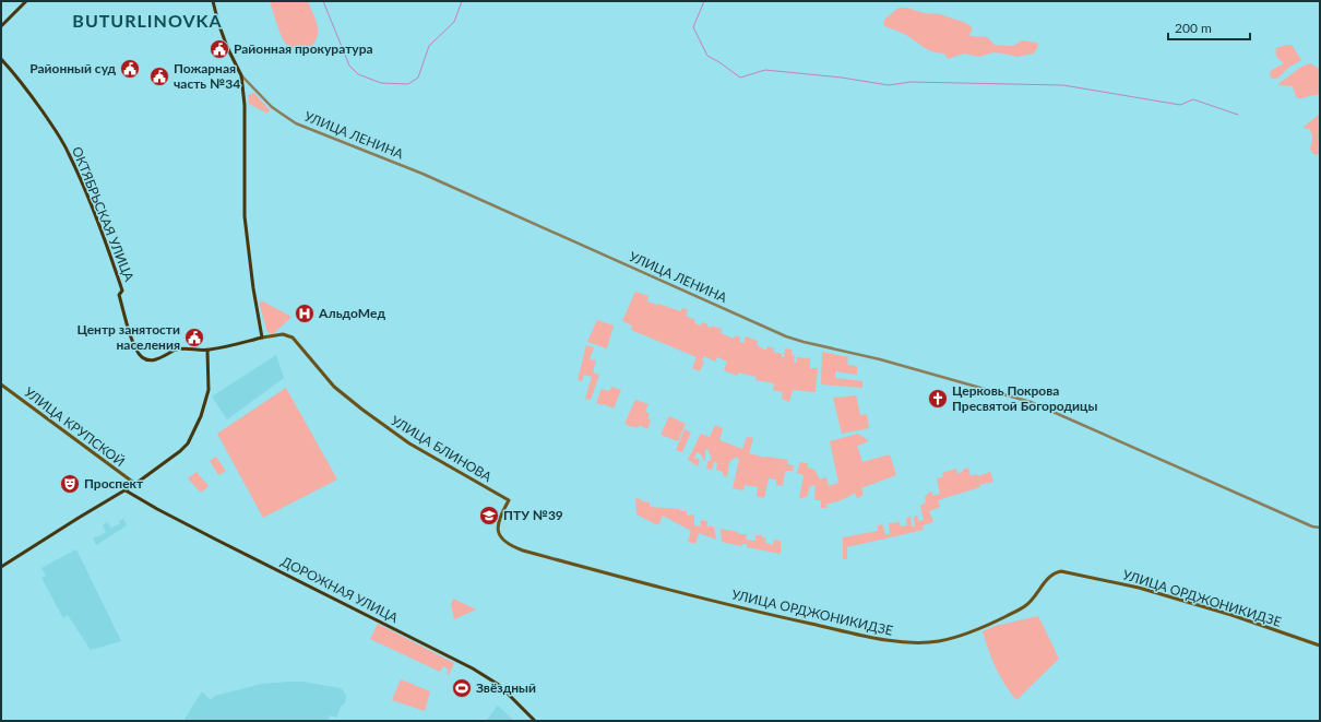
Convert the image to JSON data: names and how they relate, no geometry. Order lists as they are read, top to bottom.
{
  "streets": {
    "main road": [
      "УЛИЦА ЛЕНИНА",
      "ОКТЯБРЬСКАЯ УЛИЦА",
      "УЛИЦА КРУПСКОЙ",
      "УЛИЦА БЛИНОВА",
      "ДОРОЖНАЯ УЛИЦА",
      "УЛИЦА ОРДЖОНИКИДЗЕ"
    ]
  },
  "crossings": [
    ["ОКТЯБРЬСКАЯ УЛИЦА", "УЛИЦА БЛИНОВА"],
    ["УЛИЦА БЛИНОВА", "УЛИЦА ОРДЖОНИКИДЗЕ"]
  ],
  "districts": ["BUTURLINOVKA"],
  "places": {
    "public building": [
      "Районная прокуратура",
      "Районный суд",
      "Пожарная часть №34",
      "Центр занятости населения"
    ],
    "hospital": ["АльдоМед"],
    "church": ["Церковь Покрова Пресвятой Богородицы"],
    "theatre": ["Проспект"],
    "school or university": ["ПТУ №39"],
    "sports": ["Звёздный"]
  },
  "scale_bar": "200 m"
}
